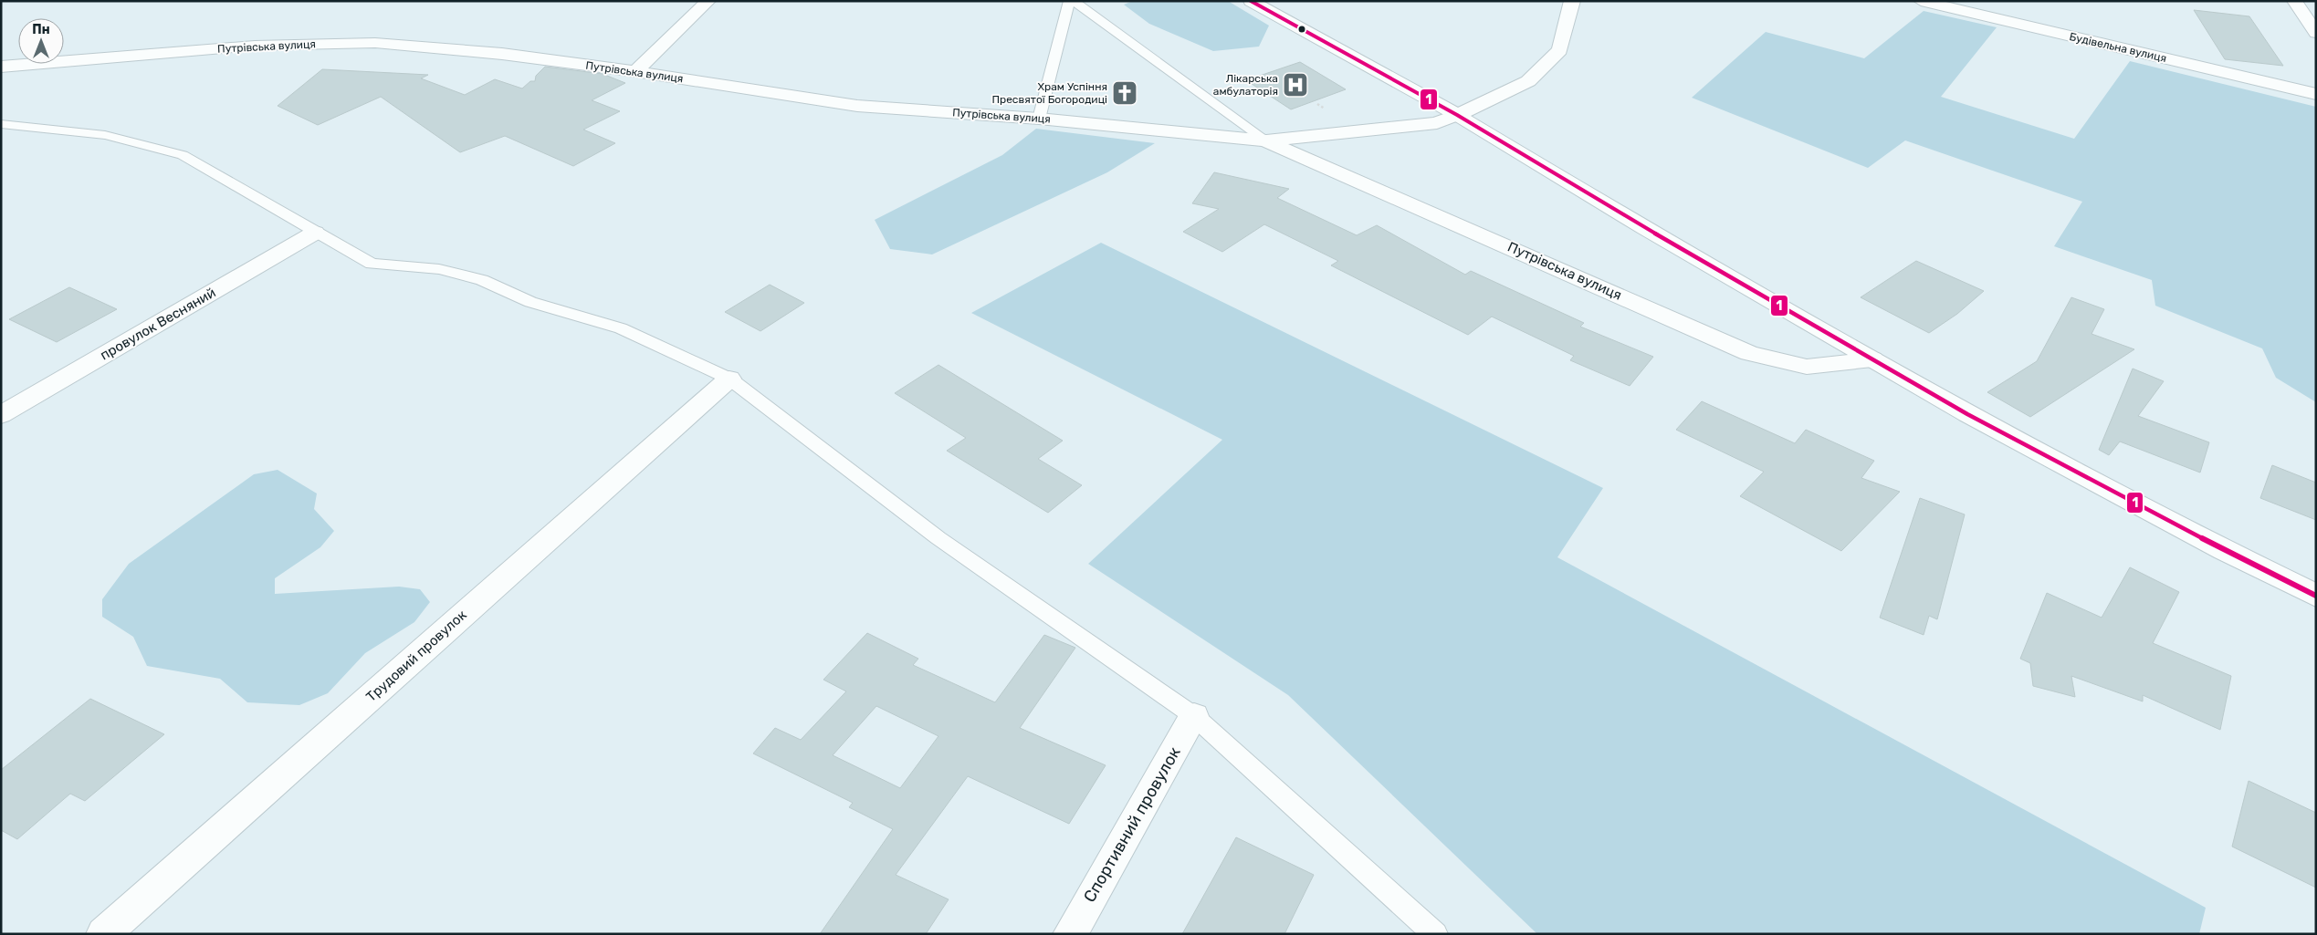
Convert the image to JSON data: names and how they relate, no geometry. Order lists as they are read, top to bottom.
{
  "streets": {
    "street": [
      "Путрівська вулиця",
      "Будівельна вулиця",
      "провулок Весняний",
      "Трудовий провулок",
      "Спортивний провулок"
    ]
  },
  "places": {
    "hospital": ["Лікарська амбулаторія"],
    "church": ["Храм Успіння Пресвятої Богородиці"]
  },
  "lines": ["transit line 1"],
  "north": "top"
}
